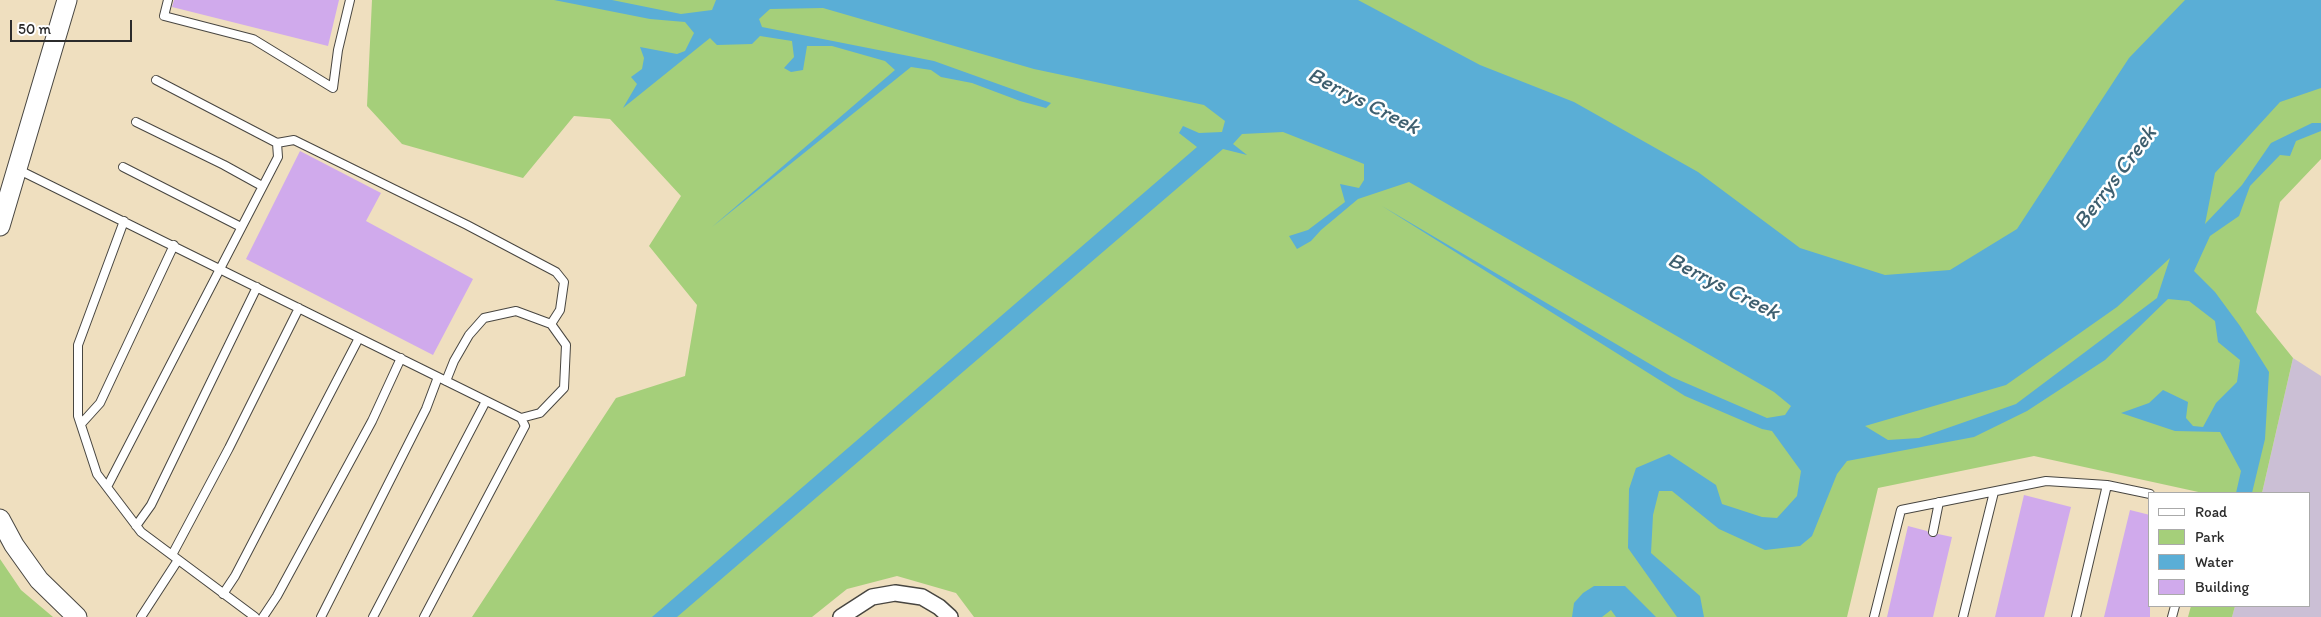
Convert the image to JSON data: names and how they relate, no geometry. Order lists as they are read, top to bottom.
{
  "water": ["Berrys Creek"],
  "legend": [
    "Road",
    "Park",
    "Water",
    "Building"
  ],
  "scale_bar": "50 m"
}
